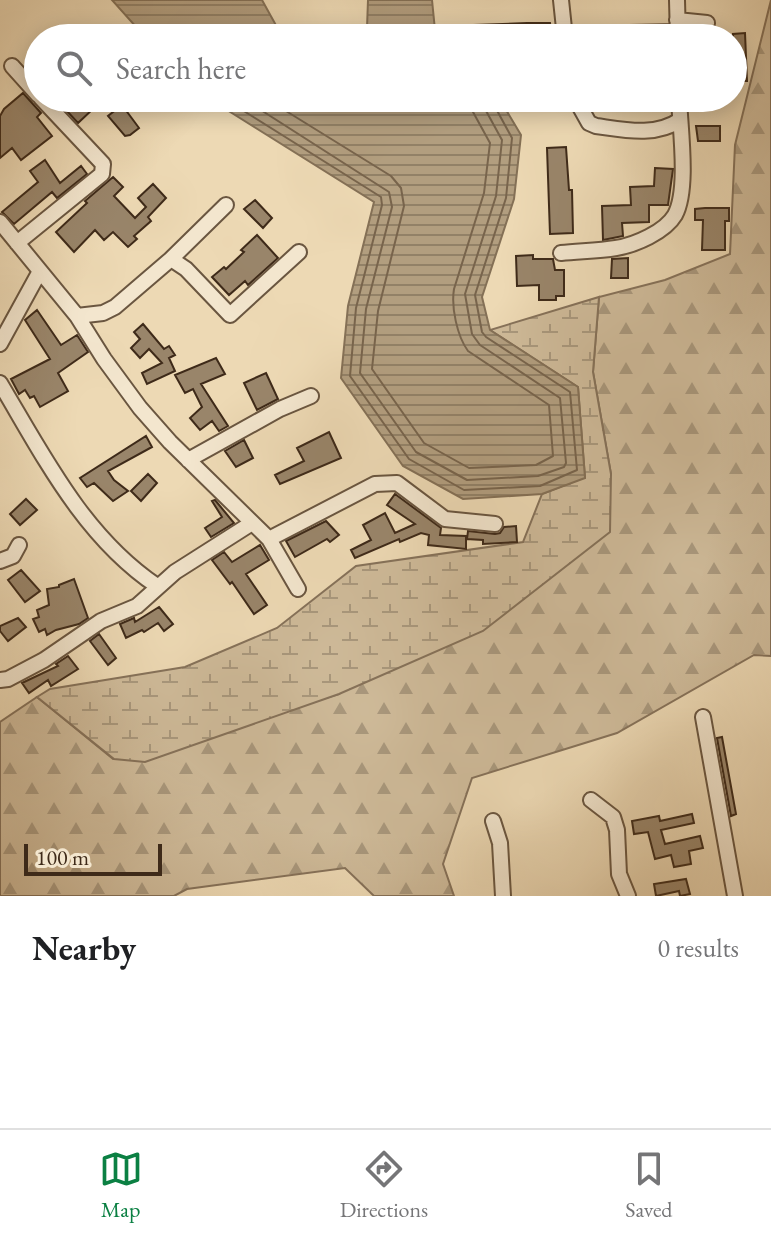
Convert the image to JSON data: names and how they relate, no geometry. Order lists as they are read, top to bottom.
{
  "scale_bar": "100 m",
  "page": {
    "search": "Search here",
    "scale": "100 m",
    "heading": ["Nearby", "0 results"],
    "nav": ["Map", "Directions", "Saved"]
  }
}
